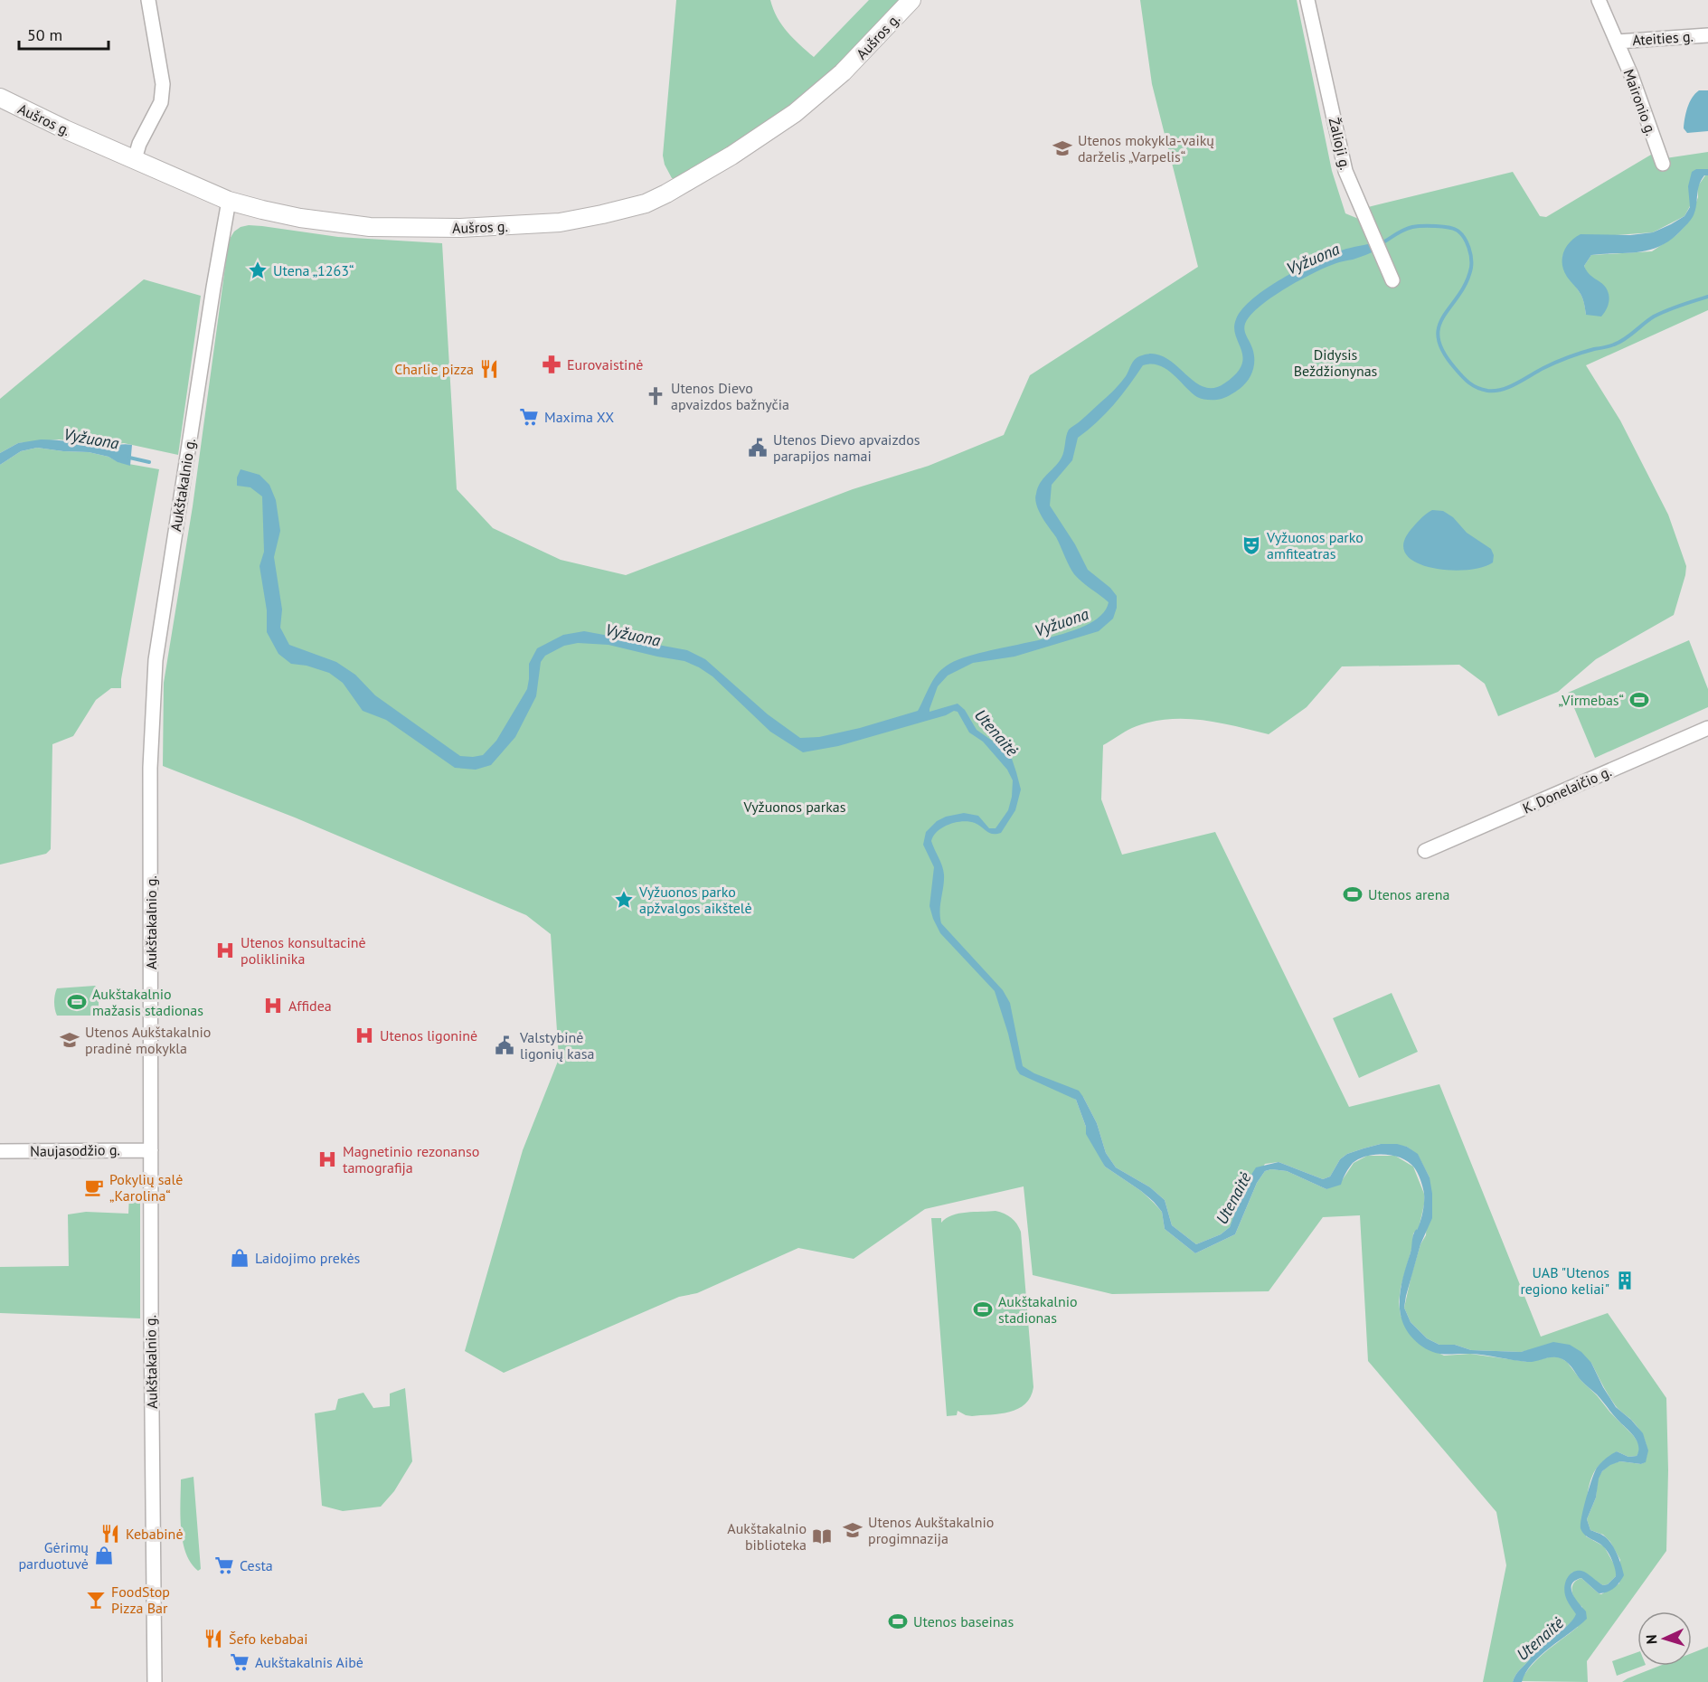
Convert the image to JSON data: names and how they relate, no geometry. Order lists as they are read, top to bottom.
{
  "streets": {
    "street": [
      "Aušros g.",
      "Ateities g.",
      "Maironio g.",
      "Žalioji g.",
      "Aukštakalnio g.",
      "K. Donelaičio g.",
      "Naujasodžio g."
    ]
  },
  "crossings": [
    ["Aušros g.", "Aukštakalnio g."],
    ["Ateities g.", "Maironio g."],
    ["Aukštakalnio g.", "Naujasodžio g."]
  ],
  "water": ["Vyžuona", "Utenaitė"],
  "parks": ["Didysis Beždžionynas", "Vyžuonos parkas"],
  "places": {
    "school or university": ["Utenos mokykla-vaikų darželis „Varpelis“", "Utenos Aukštakalnio pradinė mokykla", "Utenos Aukštakalnio progimnazija"],
    "place": ["Utena „1263“", "Vyžuonos parko apžvalgos aikštelė"],
    "pharmacy": ["Eurovaistinė"],
    "restaurant": ["Charlie pizza", "Kebabinė", "Šefo kebabai"],
    "church": ["Utenos Dievo apvaizdos bažnyčia"],
    "supermarket": ["Maxima XX", "Cesta", "Aukštakalnis Aibė"],
    "public building": ["Utenos Dievo apvaizdos parapijos namai", "Valstybinė ligonių kasa"],
    "theatre": ["Vyžuonos parko amfiteatras"],
    "sports": [
      "„Virmebas“",
      "Utenos arena",
      "Aukštakalnio mažasis stadionas",
      "Aukštakalnio stadionas",
      "Utenos baseinas"
    ],
    "hospital": [
      "Utenos konsultacinė poliklinika",
      "Affidea",
      "Utenos ligoninė",
      "Magnetinio rezonanso tamografija"
    ],
    "cafe": ["Pokylių salė „Karolina“"],
    "shop": ["Laidojimo prekės", "Gėrimų parduotuvė"],
    "building": ["UAB \"Utenos regiono keliai\""],
    "library": ["Aukštakalnio biblioteka"],
    "bar": ["FoodStop Pizza Bar"]
  },
  "scale_bar": "50 m",
  "north": "left"
}
